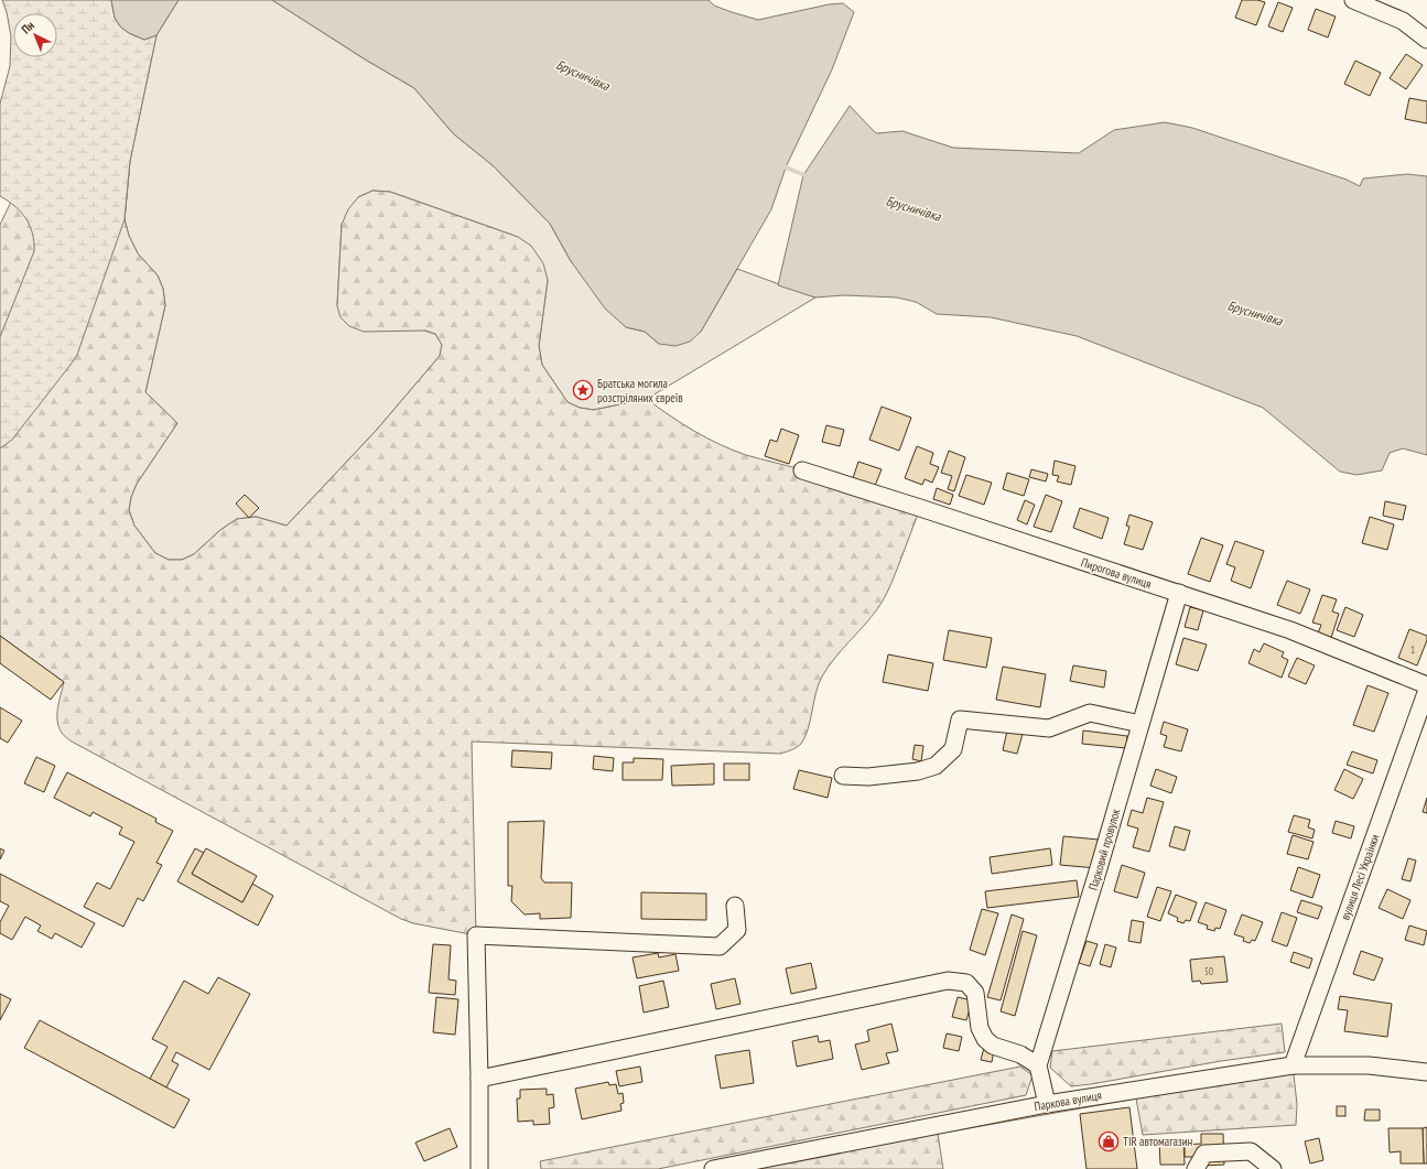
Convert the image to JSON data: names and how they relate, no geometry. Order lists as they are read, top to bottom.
{
  "streets": {
    "street": [
      "Пирогова вулиця",
      "Парковий провулок",
      "вулиця Лесі Українки",
      "Паркова вулиця"
    ]
  },
  "crossings": [
    ["Пирогова вулиця", "Парковий провулок"],
    ["Парковий провулок", "Паркова вулиця"],
    ["вулиця Лесі Українки", "Паркова вулиця"]
  ],
  "water": ["Брусничівка"],
  "places": {
    "place": ["Братська могила розстріляних євреїв"],
    "shop": ["TIR автомагазин"]
  },
  "house_numbers": ["1", "50"],
  "north": "top left"
}
